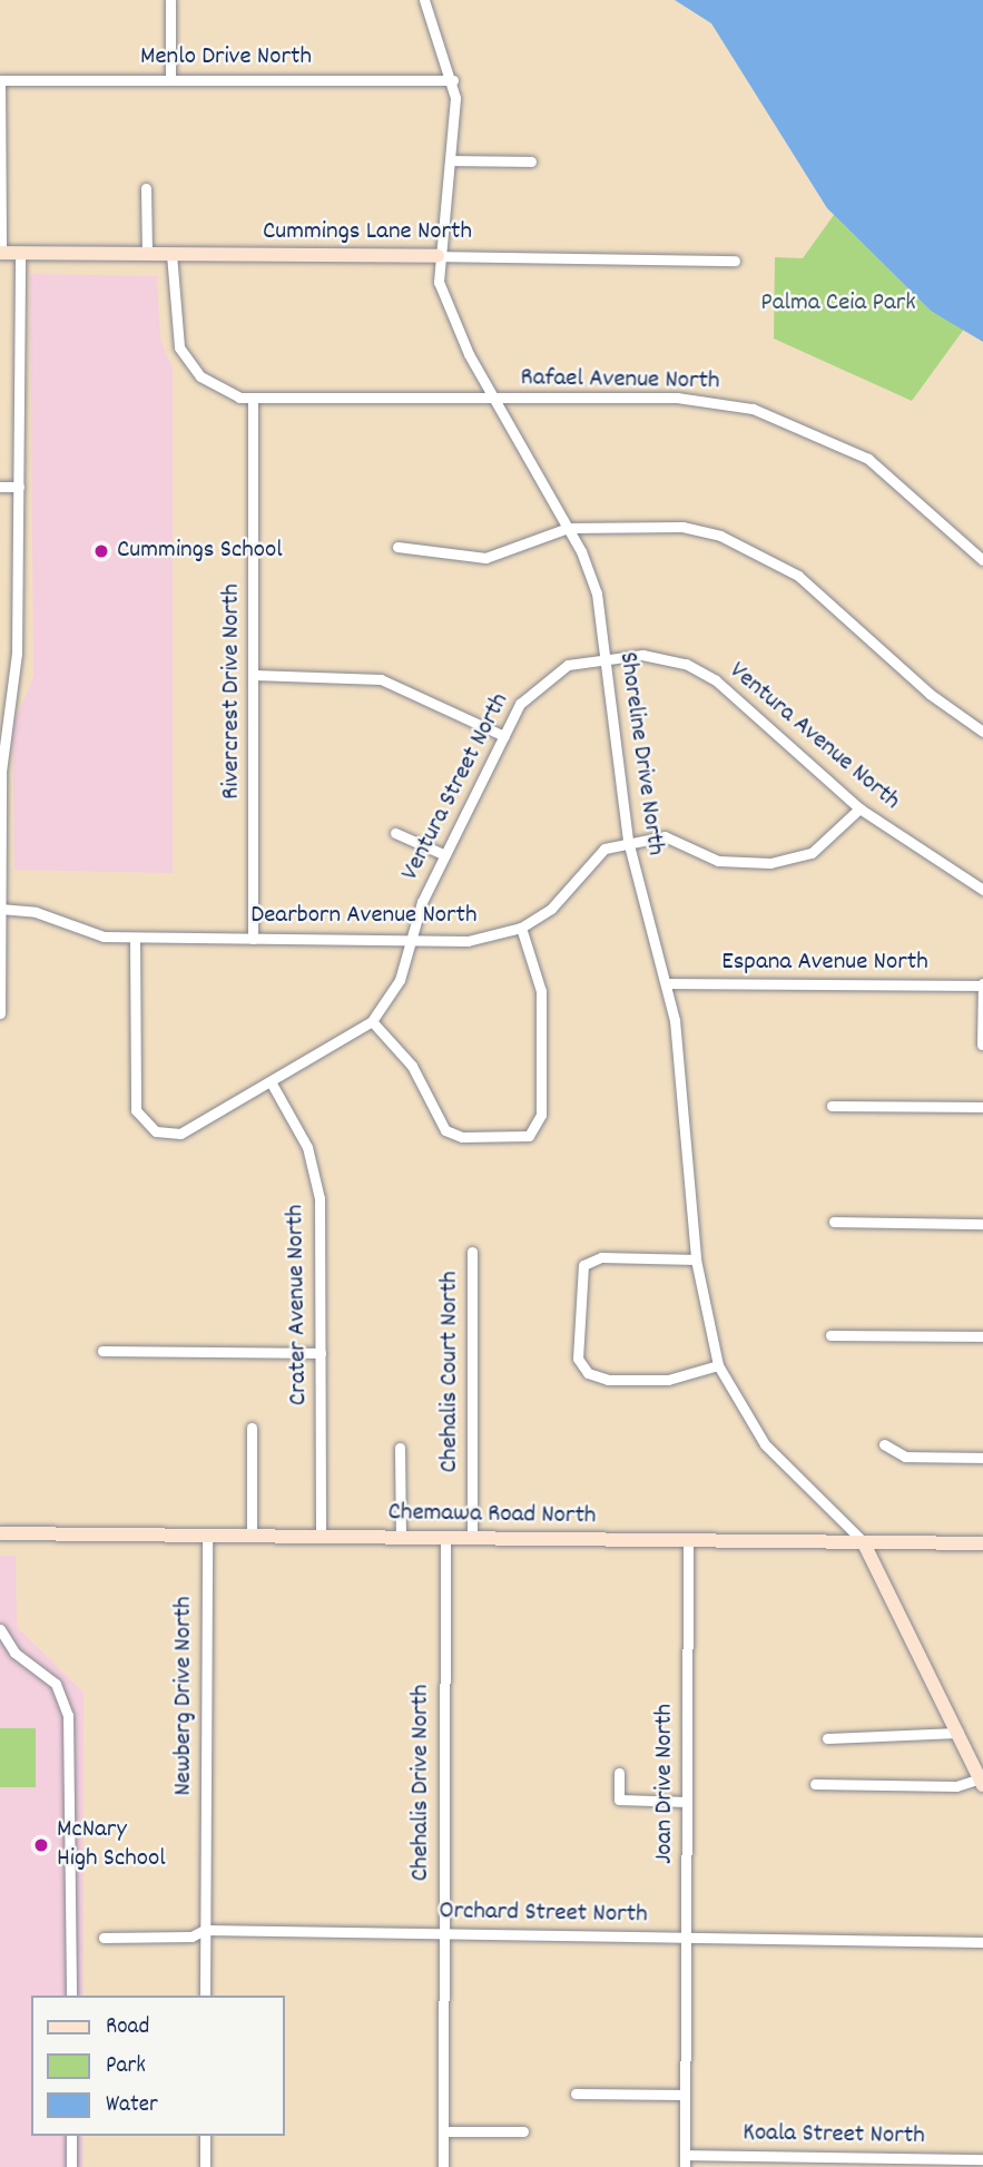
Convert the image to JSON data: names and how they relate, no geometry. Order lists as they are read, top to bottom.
{
  "streets": {
    "street": [
      "Menlo Drive North",
      "Cummings Lane North",
      "Rafael Avenue North",
      "Rivercrest Drive North",
      "Ventura Avenue North",
      "Shoreline Drive North",
      "Ventura Street North",
      "Dearborn Avenue North",
      "Espana Avenue North",
      "Crater Avenue North",
      "Chehalis Court North",
      "Chemawa Road North",
      "Newberg Drive North",
      "Chehalis Drive North",
      "Joan Drive North",
      "Orchard Street North",
      "Koala Street North"
    ]
  },
  "crossings": [
    ["Menlo Drive North", "Shoreline Drive North"],
    ["Cummings Lane North", "Shoreline Drive North"],
    ["Rafael Avenue North", "Rivercrest Drive North"],
    ["Rafael Avenue North", "Shoreline Drive North"],
    ["Rivercrest Drive North", "Dearborn Avenue North"],
    ["Ventura Avenue North", "Shoreline Drive North"],
    ["Ventura Avenue North", "Ventura Street North"],
    ["Ventura Avenue North", "Dearborn Avenue North"],
    ["Shoreline Drive North", "Ventura Street North"],
    ["Shoreline Drive North", "Dearborn Avenue North"],
    ["Shoreline Drive North", "Espana Avenue North"],
    ["Shoreline Drive North", "Chemawa Road North"],
    ["Ventura Street North", "Dearborn Avenue North"],
    ["Ventura Street North", "Crater Avenue North"],
    ["Crater Avenue North", "Chemawa Road North"],
    ["Chehalis Court North", "Chemawa Road North"],
    ["Chemawa Road North", "Newberg Drive North"],
    ["Chemawa Road North", "Chehalis Drive North"],
    ["Chemawa Road North", "Joan Drive North"],
    ["Newberg Drive North", "Orchard Street North"],
    ["Chehalis Drive North", "Orchard Street North"],
    ["Joan Drive North", "Orchard Street North"],
    ["Joan Drive North", "Koala Street North"]
  ],
  "parks": ["Palma Ceia Park"],
  "places": ["Cummings School", "McNary High School"],
  "legend": ["Road", "Park", "Water"]
}
